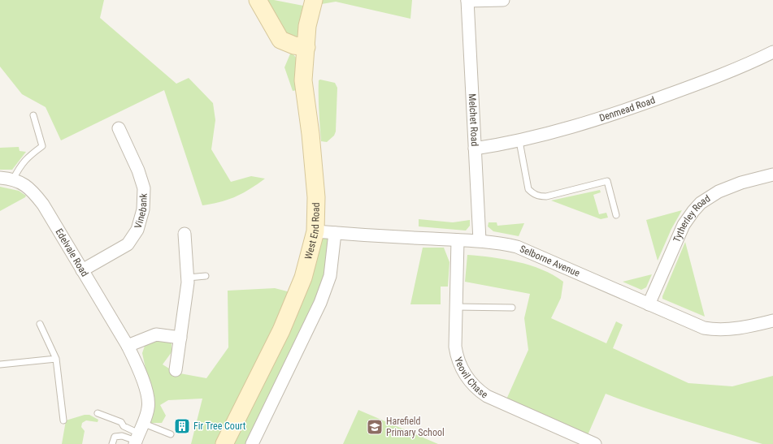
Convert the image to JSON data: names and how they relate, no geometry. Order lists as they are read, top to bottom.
{
  "streets": {
    "street": [
      "Denmead Road",
      "Melchet Road",
      "Vinebank",
      "Tytherley Road",
      "West End Road",
      "Edelvale Road",
      "Selborne Avenue",
      "Yeovil Chase"
    ]
  },
  "crossings": [
    ["Denmead Road", "Melchet Road"],
    ["Melchet Road", "Selborne Avenue"],
    ["Vinebank", "Edelvale Road"],
    ["Tytherley Road", "Selborne Avenue"],
    ["West End Road", "Selborne Avenue"],
    ["Selborne Avenue", "Yeovil Chase"]
  ],
  "places": {
    "building": ["Fir Tree Court"],
    "school or university": ["Harefield Primary School"]
  }
}
